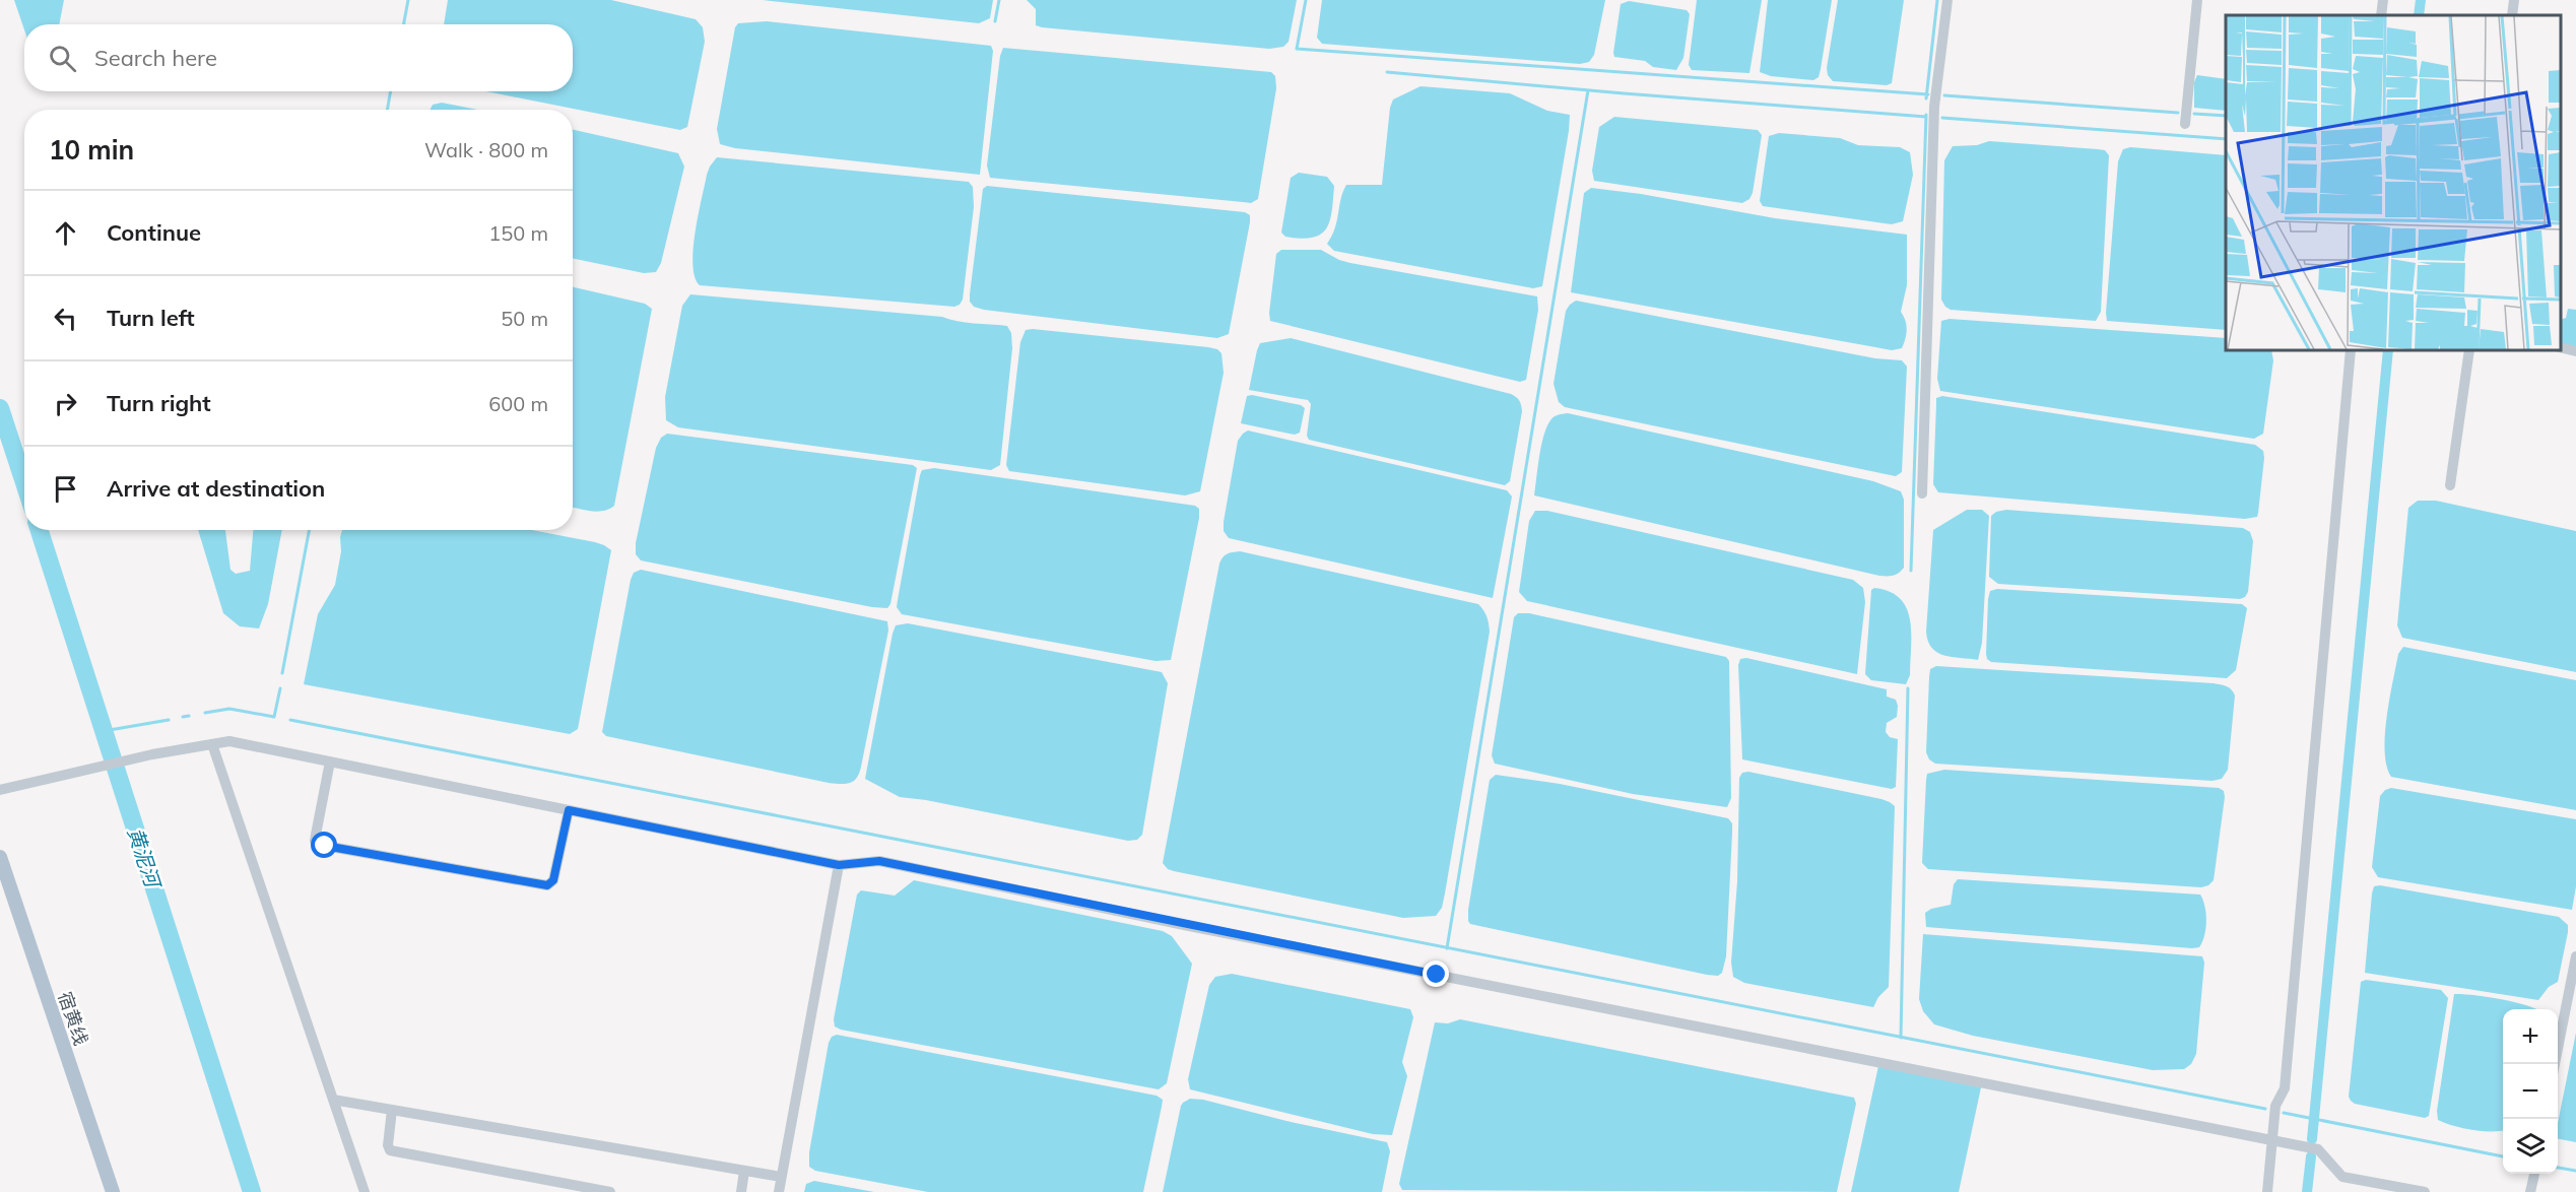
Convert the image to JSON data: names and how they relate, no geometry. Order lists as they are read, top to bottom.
{
  "streets": {
    "main road": ["宿黄线"]
  },
  "water": ["黄泥河"],
  "page": {
    "search": "Search here",
    "heading": ["10 min", "Walk · 800 m"],
    "list": [
      ["Continue", "150 m"],
      ["Turn left", "50 m"],
      ["Turn right", "600 m"],
      "Arrive at destination"
    ],
    "map_buttons": ["+", "−"]
  }
}
